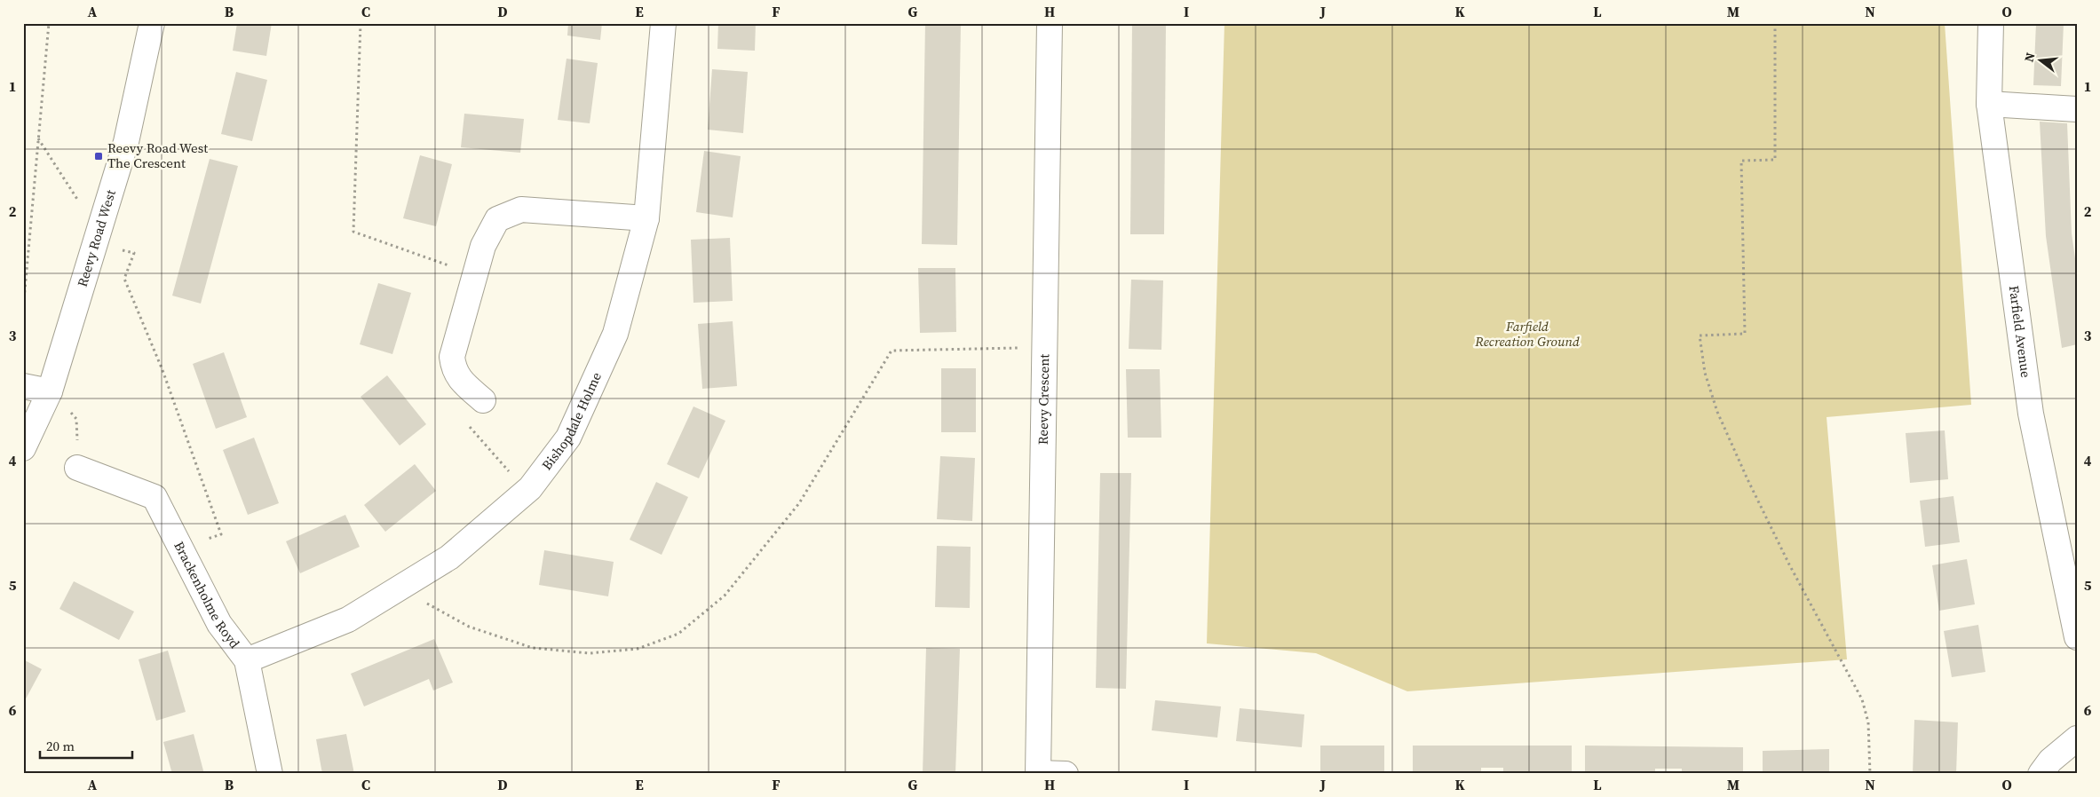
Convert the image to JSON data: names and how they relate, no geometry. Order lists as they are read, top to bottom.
{
  "streets": {
    "street": [
      "Reevy Road West",
      "Farfield Avenue",
      "Reevy Crescent",
      "Bishopdale Holme",
      "Brackenholme Royd"
    ]
  },
  "crossings": [
    ["Bishopdale Holme", "Brackenholme Royd"]
  ],
  "parks": ["Farfield Recreation Ground"],
  "places": {
    "transit": ["Reevy Road West The Crescent"]
  },
  "scale_bar": "20 m",
  "north": "left",
  "grid": {
    "columns": [
      "A",
      "B",
      "C",
      "D",
      "E",
      "F",
      "G",
      "H",
      "I",
      "J",
      "K",
      "L",
      "M",
      "N",
      "O"
    ],
    "rows": [
      "1",
      "2",
      "3",
      "4",
      "5",
      "6"
    ]
  }
}
